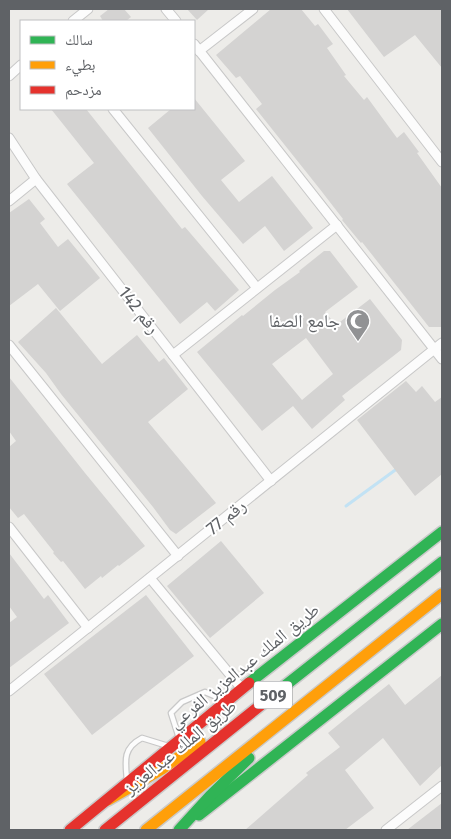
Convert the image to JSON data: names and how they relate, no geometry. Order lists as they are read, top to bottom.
{
  "streets": {
    "main road": ["طريق الملك عبدالعزيز الفرعي", "509", "طريق الملك عبدالعزيز"],
    "street": ["رقم 142", "رقم 77"]
  },
  "crossings": [
    ["رقم 142", "رقم 77"]
  ],
  "places": {
    "mosque": ["جامع الصفا"]
  },
  "legend": ["سالك", "بطيء", "مزدحم"]
}
